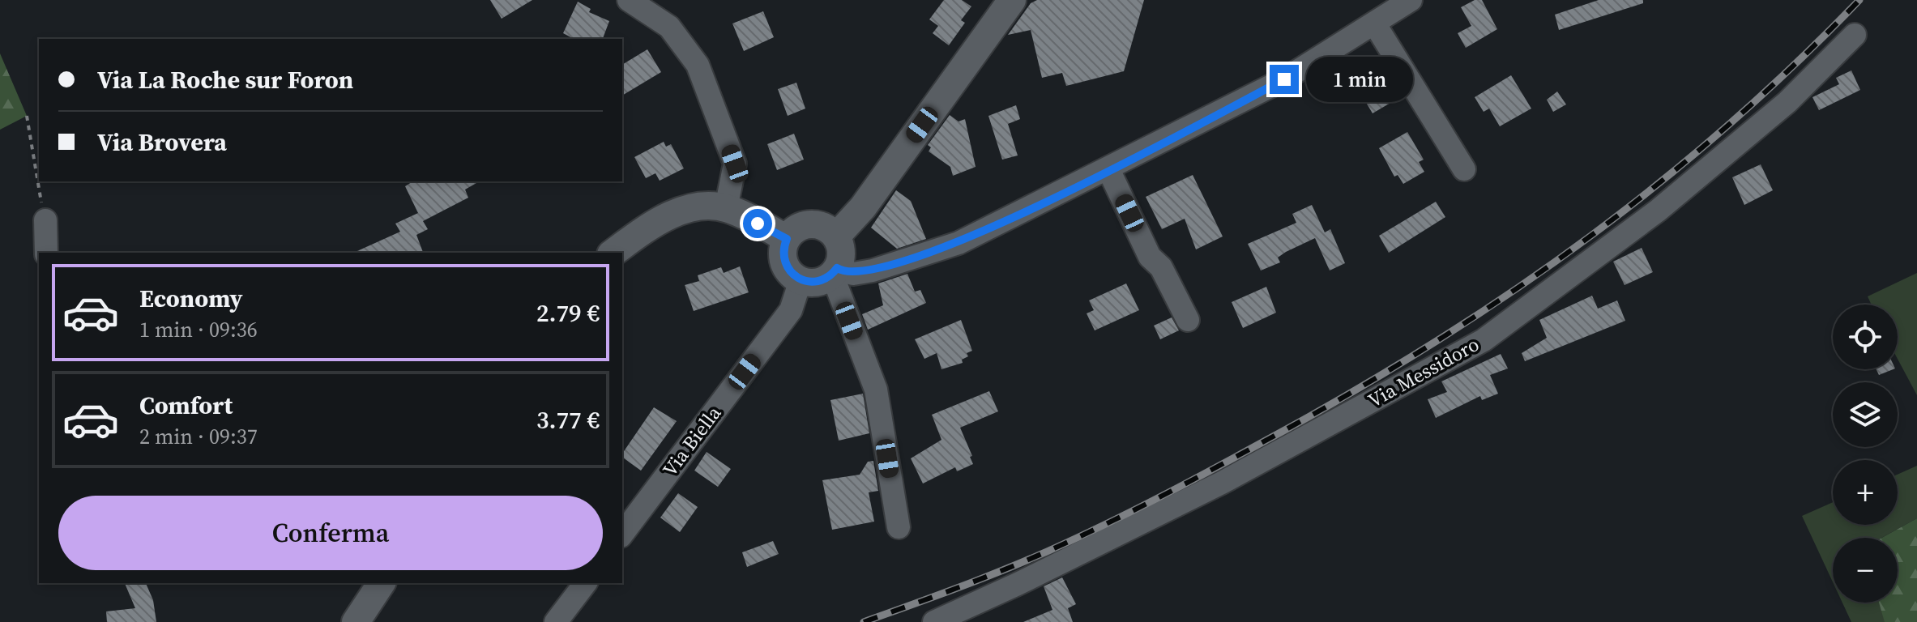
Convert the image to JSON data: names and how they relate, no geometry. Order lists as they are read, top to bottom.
{
  "streets": {
    "street": ["Via Messidoro", "Via Biella"]
  },
  "page": {
    "banner": ["Via La Roche sur Foron", "Via Brovera"],
    "bubble": "1 min",
    "list": [
      {
        "name": "Economy",
        "note": "1 min · 09:36",
        "value": "2.79 €"
      },
      {
        "name": "Comfort",
        "note": "2 min · 09:37",
        "value": "3.77 €"
      }
    ],
    "map_buttons": ["+", "−"],
    "buttons": "Conferma"
  }
}
